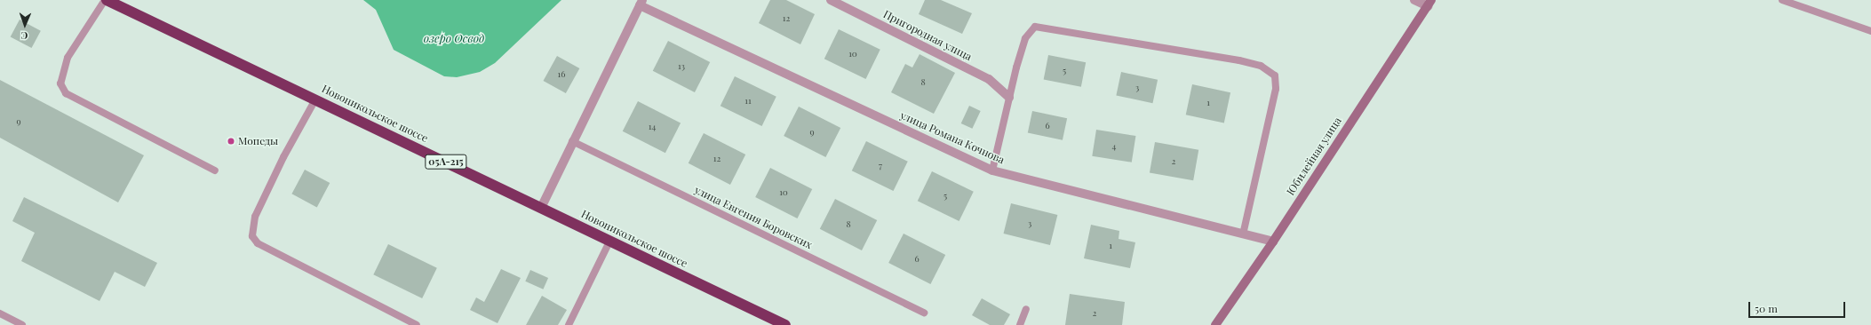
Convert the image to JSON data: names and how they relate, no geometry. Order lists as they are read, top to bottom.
{
  "streets": {
    "highway": ["Новоникольское шоссе", "05А-215"],
    "street": ["Пригородная улица", "улица Романа Кочнова", "Юбилейная улица"],
    "lane": ["улица Евгения Боровских"]
  },
  "crossings": [
    ["улица Романа Кочнова", "Юбилейная улица"]
  ],
  "water": ["озеро Освод"],
  "places": ["Мопеды"],
  "house_numbers": [
    "12",
    "10",
    "13",
    "5",
    "16",
    "8",
    "3",
    "11",
    "1",
    "9",
    "6",
    "14",
    "9",
    "4",
    "12",
    "2",
    "7",
    "10",
    "5",
    "3",
    "8",
    "1",
    "6",
    "2"
  ],
  "scale_bar": "50 m",
  "north": "bottom"
}
